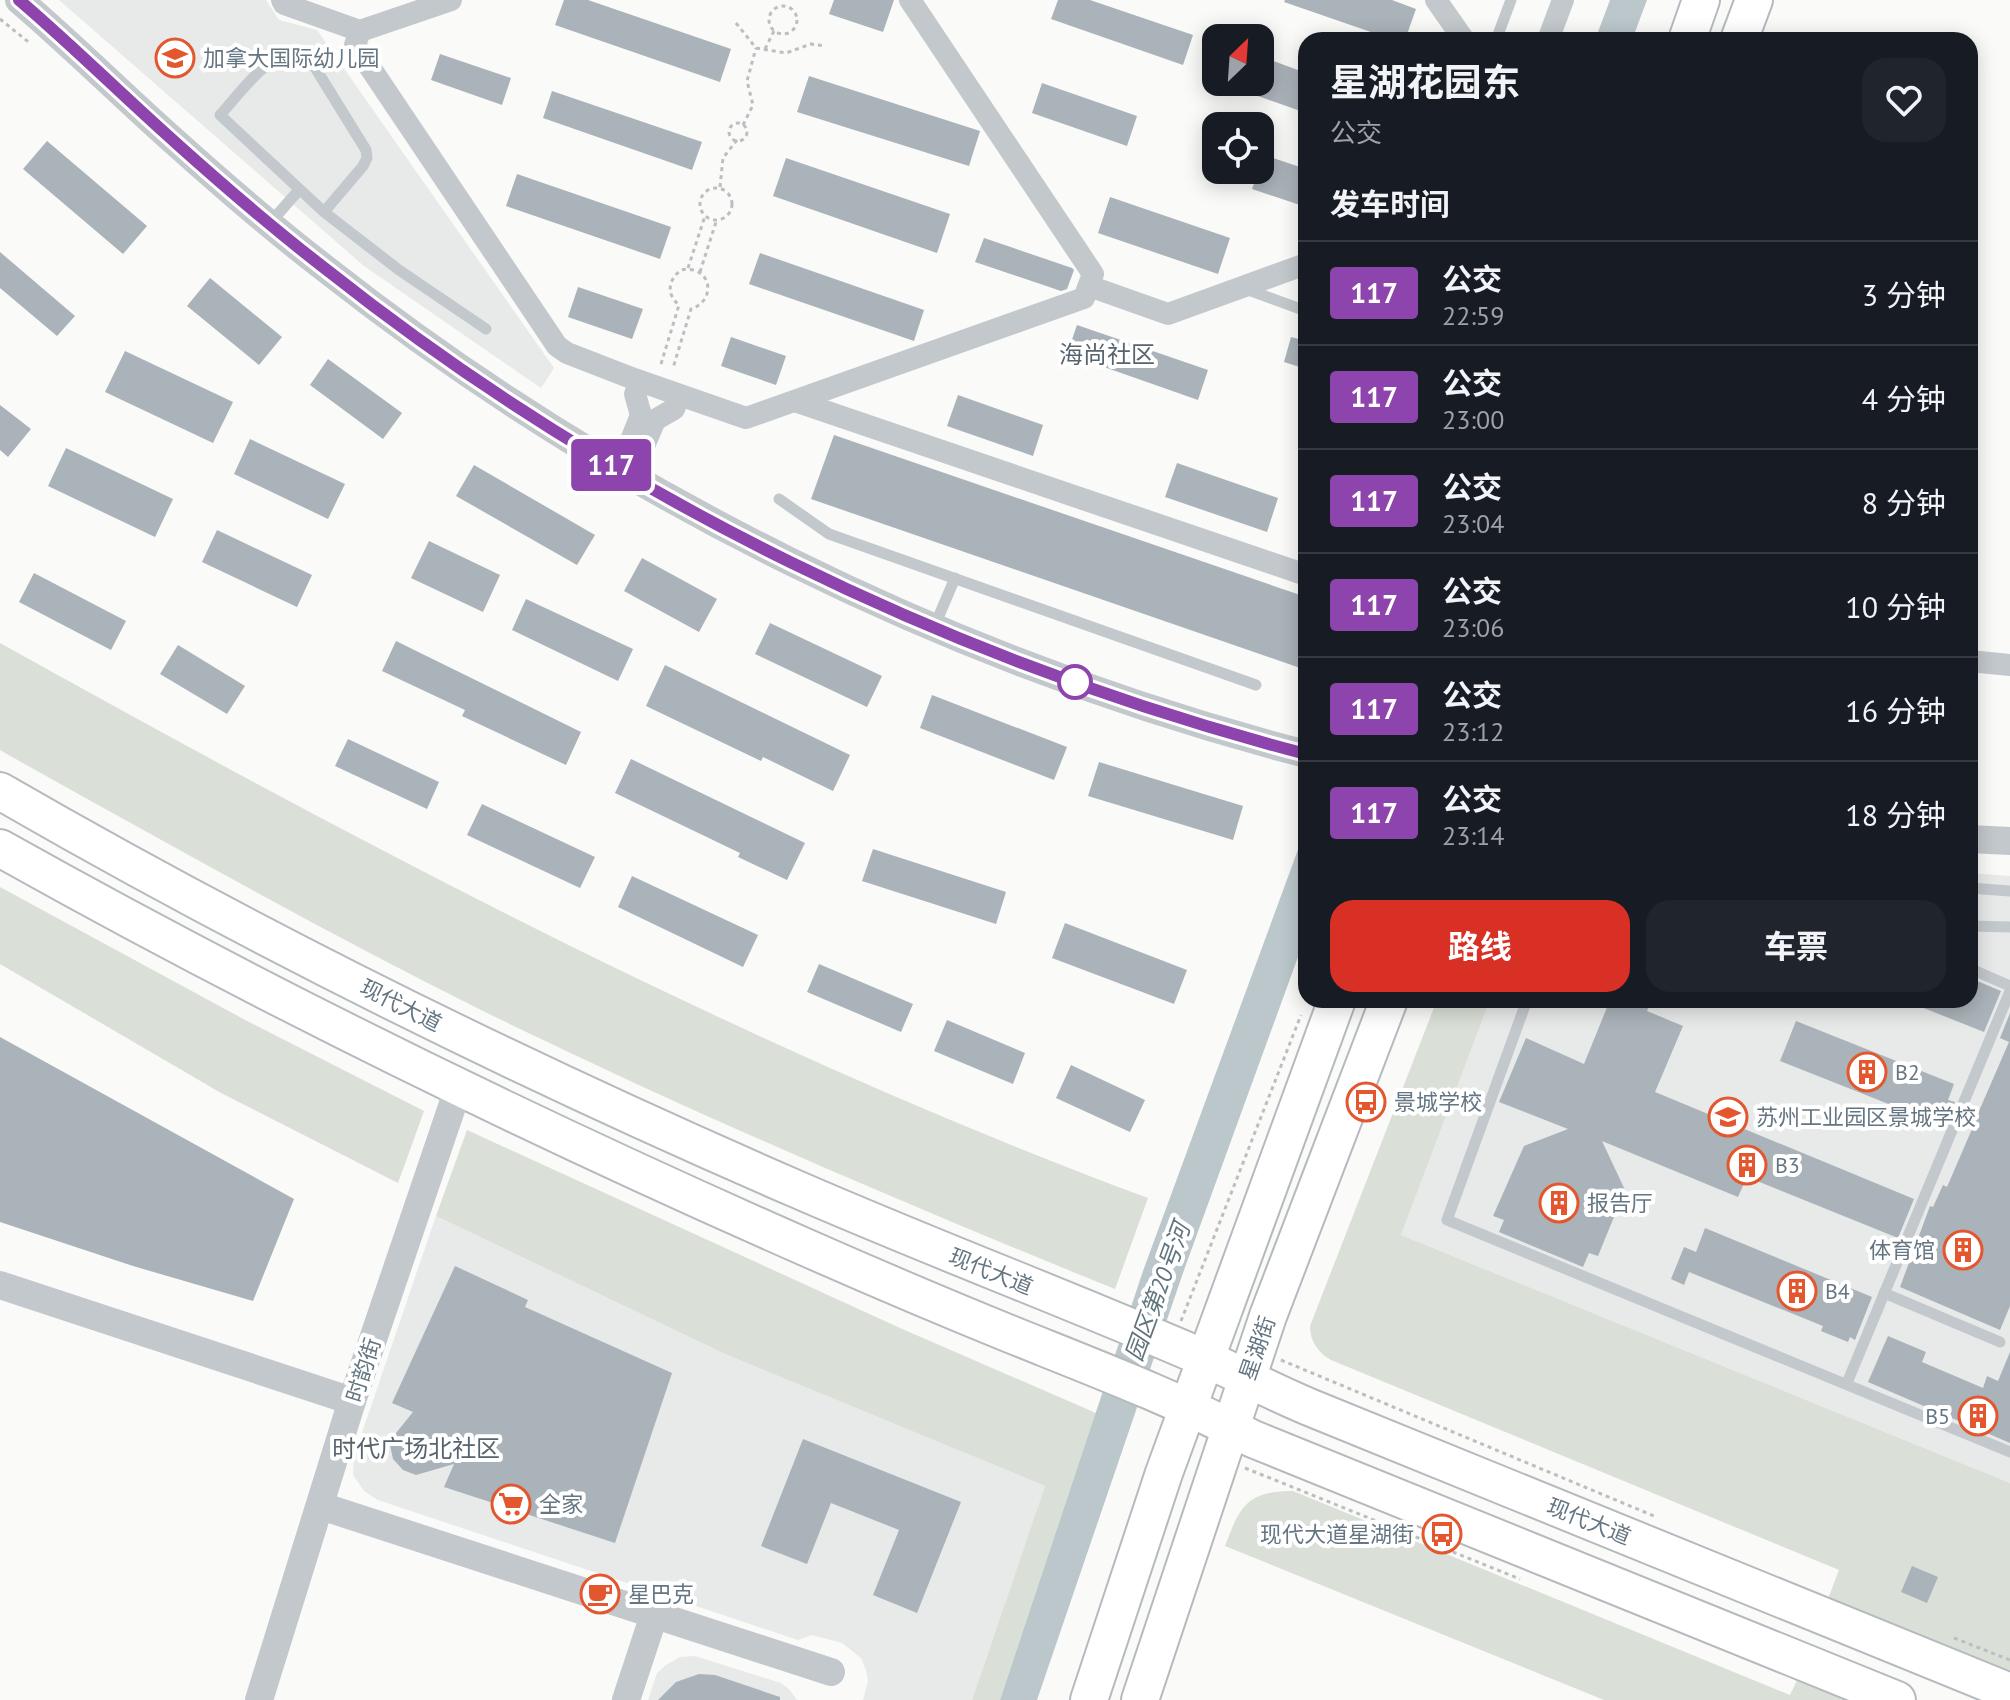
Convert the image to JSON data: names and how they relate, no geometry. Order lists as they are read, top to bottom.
{
  "streets": {
    "main road": ["现代大道", "星湖街"],
    "street": ["时韵街"]
  },
  "crossings": [
    ["现代大道", "星湖街"]
  ],
  "districts": ["海尚社区", "时代广场北社区"],
  "water": ["园区第20号河"],
  "places": {
    "school or university": ["加拿大国际幼儿园", "苏州工业园区景城学校"],
    "building": [
      "B2",
      "B3",
      "报告厅",
      "体育馆",
      "B4",
      "B5"
    ],
    "bus stop": ["景城学校", "现代大道星湖街"],
    "supermarket": ["全家"],
    "cafe": ["星巴克"]
  },
  "lines": ["bus line 117"],
  "north": "top right",
  "page": {
    "on_map": "117",
    "heading": [
      ["星湖花园东", "公交"],
      "发车时间"
    ],
    "list": [
      {
        "mark": "117",
        "name": "公交",
        "note": "22:59",
        "value": "3 分钟"
      },
      {
        "mark": "117",
        "name": "公交",
        "note": "23:00",
        "value": "4 分钟"
      },
      {
        "mark": "117",
        "name": "公交",
        "note": "23:04",
        "value": "8 分钟"
      },
      {
        "mark": "117",
        "name": "公交",
        "note": "23:06",
        "value": "10 分钟"
      },
      {
        "mark": "117",
        "name": "公交",
        "note": "23:12",
        "value": "16 分钟"
      },
      {
        "mark": "117",
        "name": "公交",
        "note": "23:14",
        "value": "18 分钟"
      }
    ],
    "buttons": ["路线", "车票"]
  }
}
